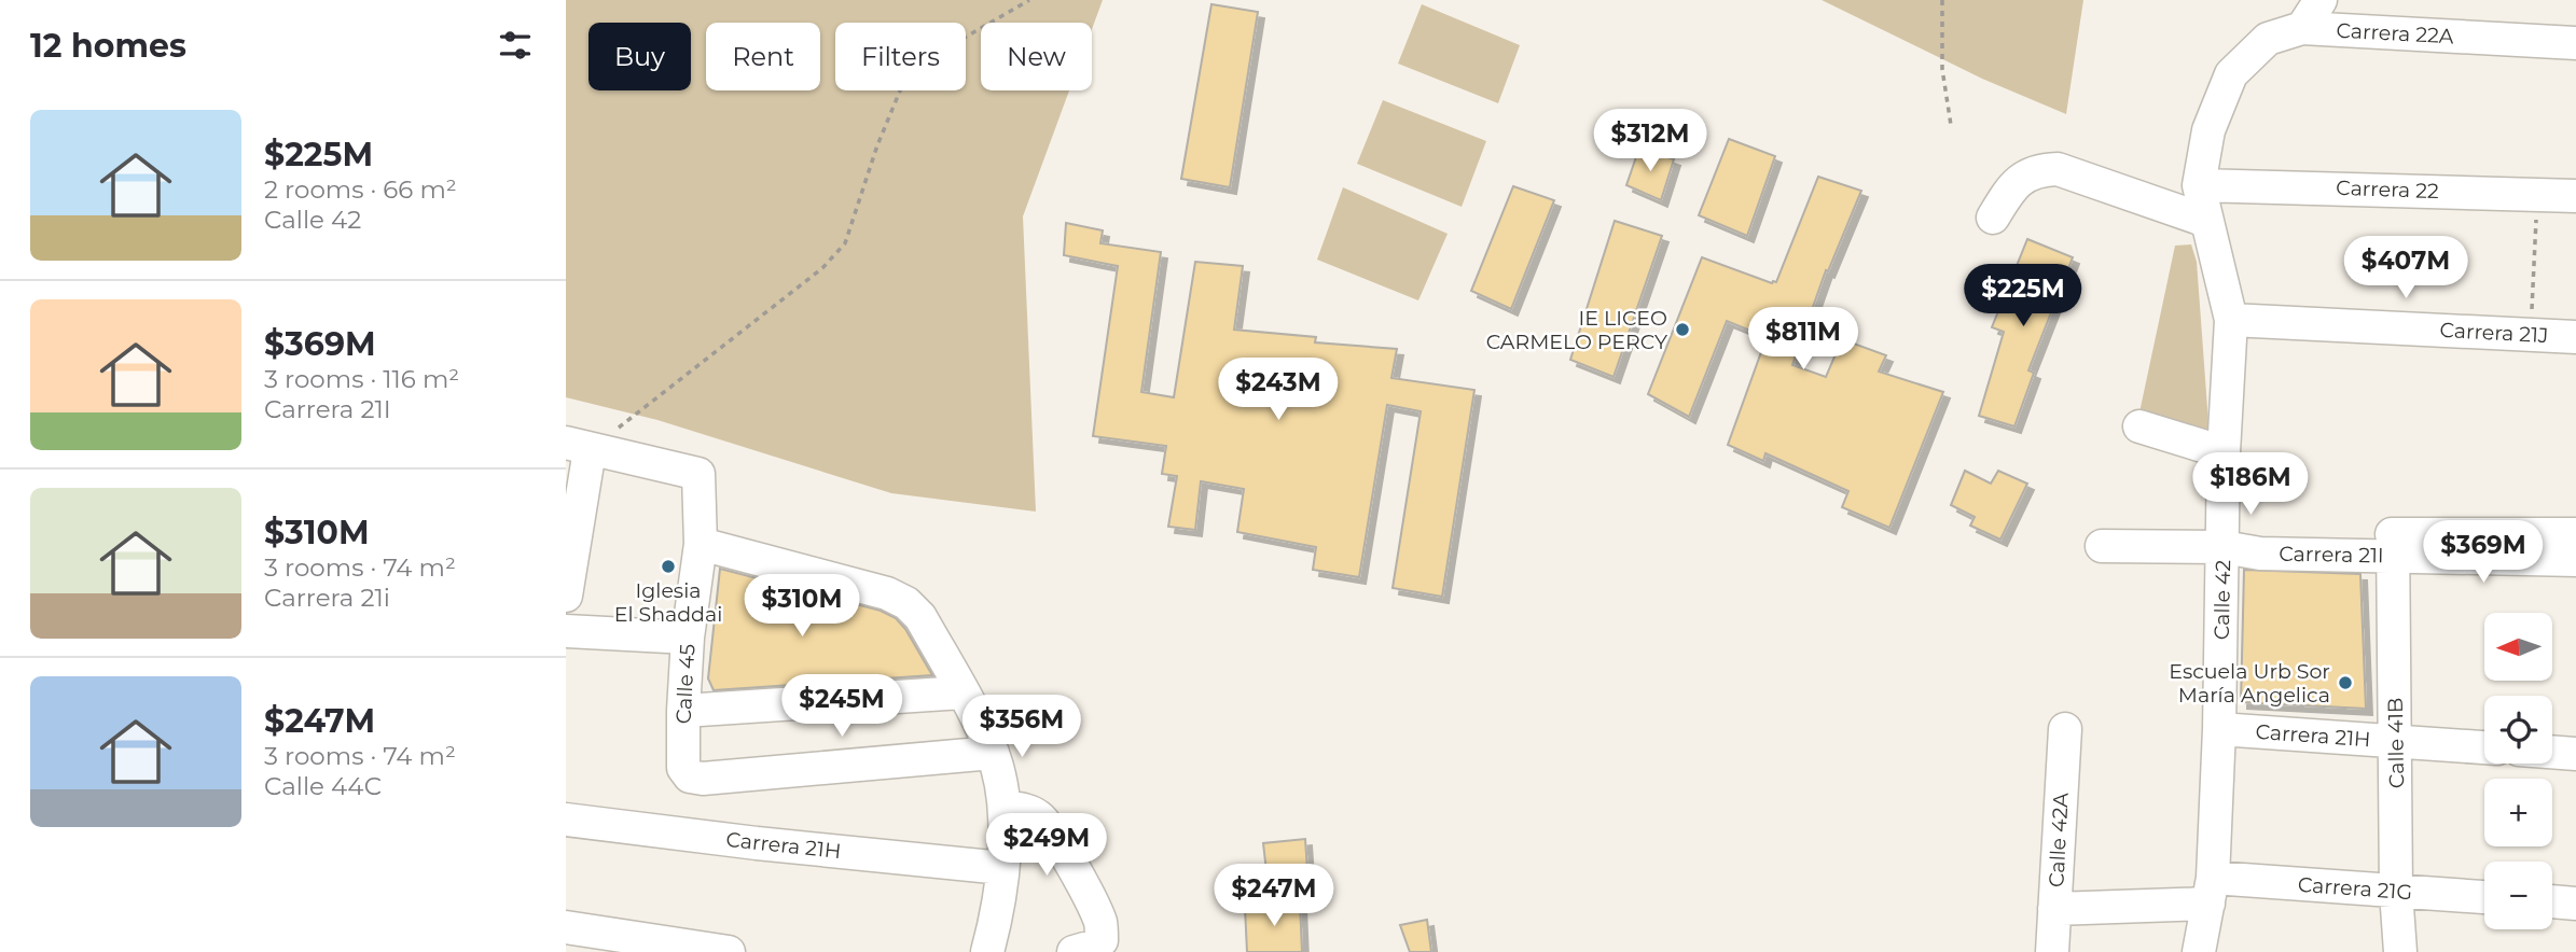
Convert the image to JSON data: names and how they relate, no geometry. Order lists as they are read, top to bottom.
{
  "streets": {
    "street": [
      "Carrera 22A",
      "Carrera 22",
      "Carrera 21J",
      "Carrera 21I",
      "Calle 42",
      "Calle 45",
      "Carrera 21H",
      "Calle 41B",
      "Calle 42A",
      "Carrera 21G"
    ]
  },
  "crossings": [
    ["Carrera 22A", "Calle 42"],
    ["Carrera 22", "Calle 42"],
    ["Carrera 21J", "Calle 42"],
    ["Carrera 21I", "Calle 42"],
    ["Carrera 21I", "Calle 41B"],
    ["Calle 42", "Carrera 21H"],
    ["Calle 42", "Carrera 21G"],
    ["Carrera 21H", "Calle 41B"],
    ["Calle 41B", "Carrera 21G"],
    ["Calle 42A", "Carrera 21G"]
  ],
  "places": ["IE LICEO CARMELO PERCY", "Iglesia El Shaddai", "Escuela Urb Sor María Angelica"],
  "north": "left",
  "page": {
    "heading": "12 homes",
    "chip": [
      "Buy",
      "Rent",
      "Filters",
      "New"
    ],
    "list": [
      {
        "name": "$225M",
        "note": "2 rooms · 66 m² · Calle 42"
      },
      {
        "name": "$369M",
        "note": "3 rooms · 116 m² · Carrera 21I"
      },
      {
        "name": "$310M",
        "note": "3 rooms · 74 m² · Carrera 21i"
      },
      {
        "name": "$247M",
        "note": "3 rooms · 74 m² · Calle 44C"
      }
    ],
    "price": [
      "$312M",
      "$407M",
      "$225M",
      "$811M",
      "$243M",
      "$186M",
      "$369M",
      "$310M",
      "$245M",
      "$356M",
      "$249M",
      "$247M"
    ],
    "map_buttons": ["+", "−"]
  }
}
